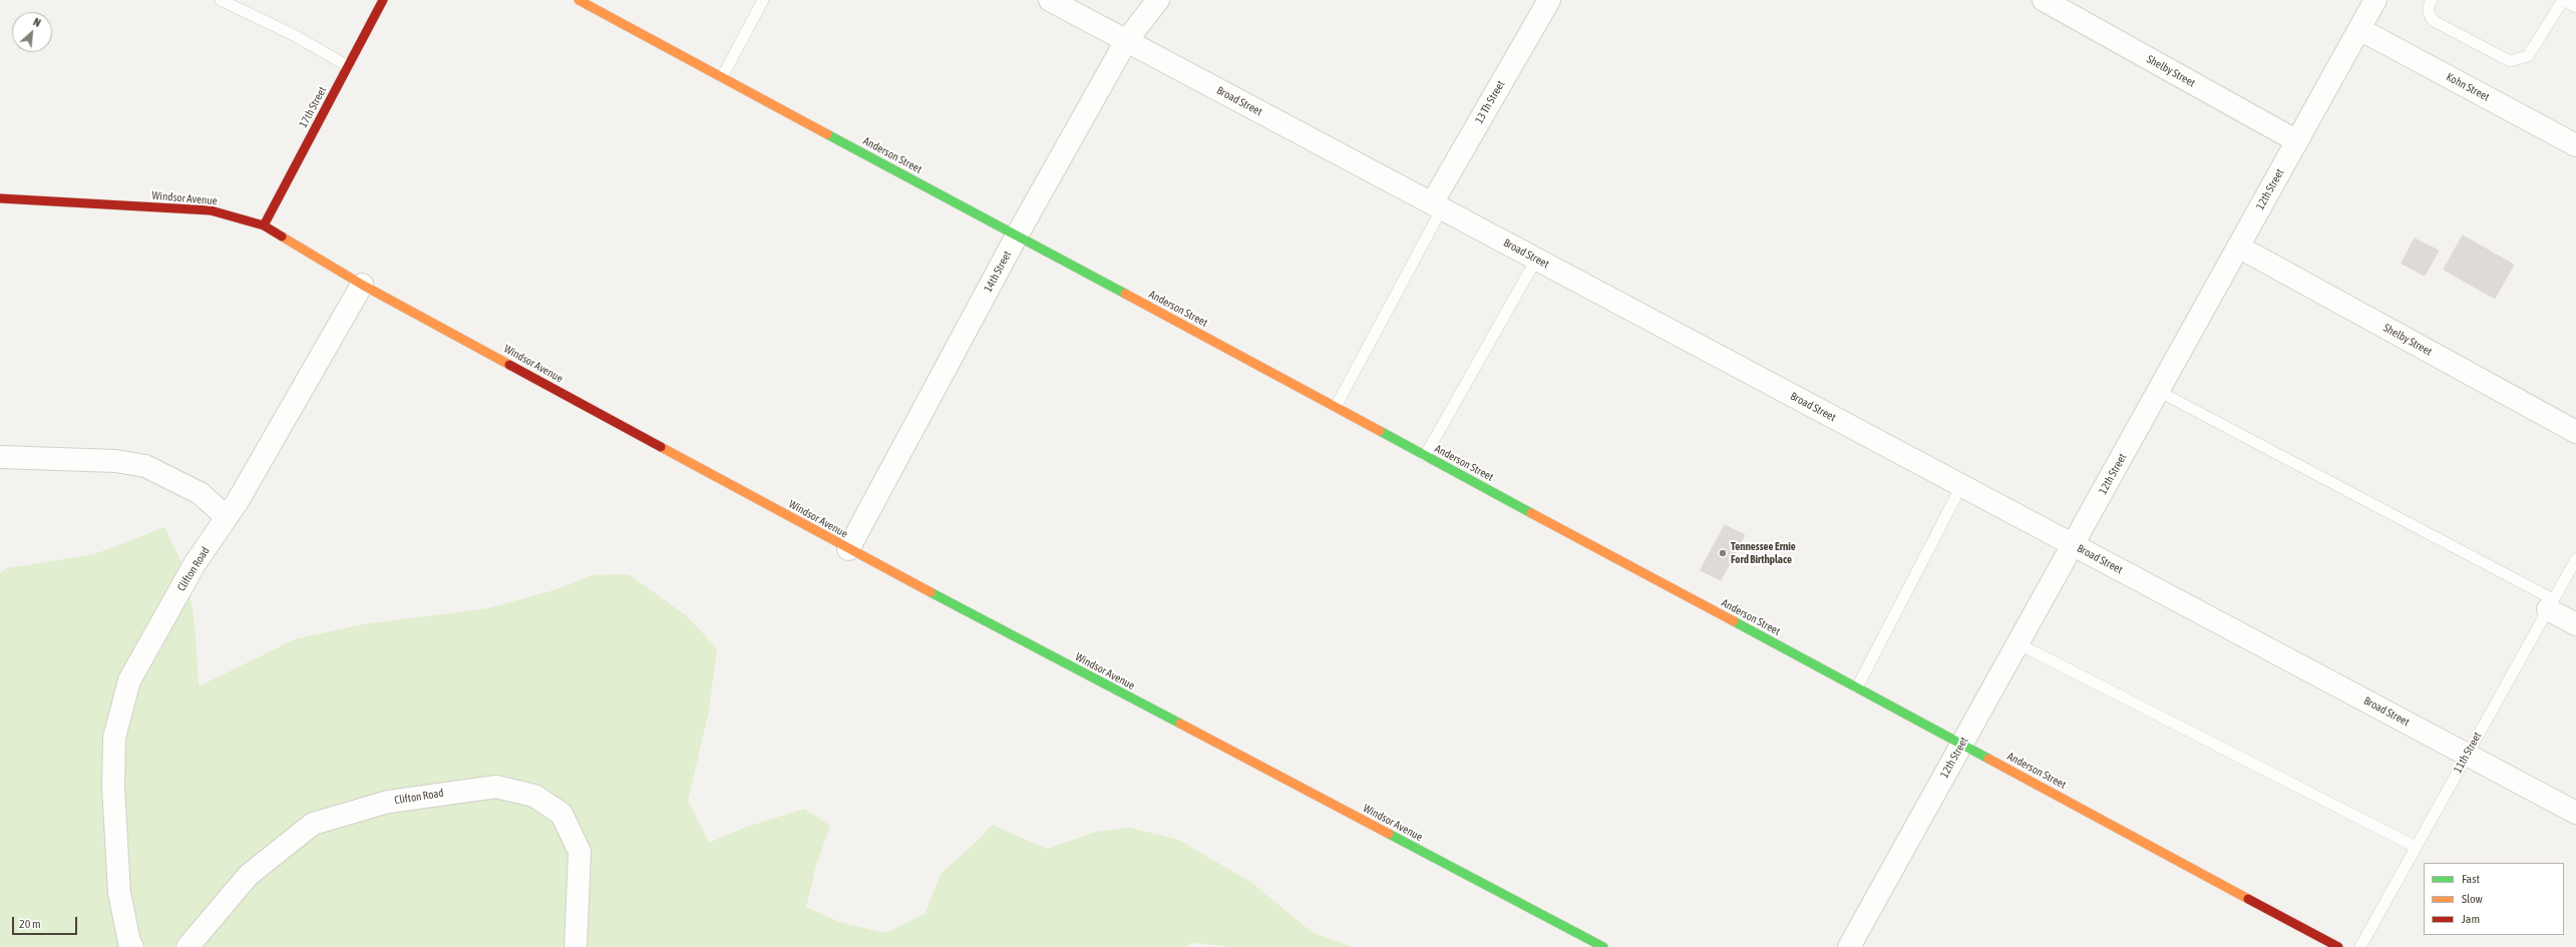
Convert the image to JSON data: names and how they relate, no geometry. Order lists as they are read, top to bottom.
{
  "streets": {
    "street": [
      "Shelby Street",
      "Kohn Street",
      "Broad Street",
      "13 Th Street",
      "17th Street",
      "Anderson Street",
      "12th Street",
      "Windsor Avenue",
      "14th Street",
      "Clifton Road"
    ],
    "lane": ["11th Street"]
  },
  "crossings": [
    ["Shelby Street", "12th Street"],
    ["Kohn Street", "12th Street"],
    ["Broad Street", "13 Th Street"],
    ["Broad Street", "12th Street"],
    ["Broad Street", "14th Street"],
    ["Broad Street", "11th Street"],
    ["17th Street", "Windsor Avenue"],
    ["Anderson Street", "12th Street"],
    ["Anderson Street", "14th Street"],
    ["Windsor Avenue", "14th Street"],
    ["Windsor Avenue", "Clifton Road"]
  ],
  "places": ["Tennessee Ernie Ford Birthplace"],
  "legend": ["Fast", "Slow", "Jam"],
  "scale_bar": "20 m",
  "north": "top right"
}
